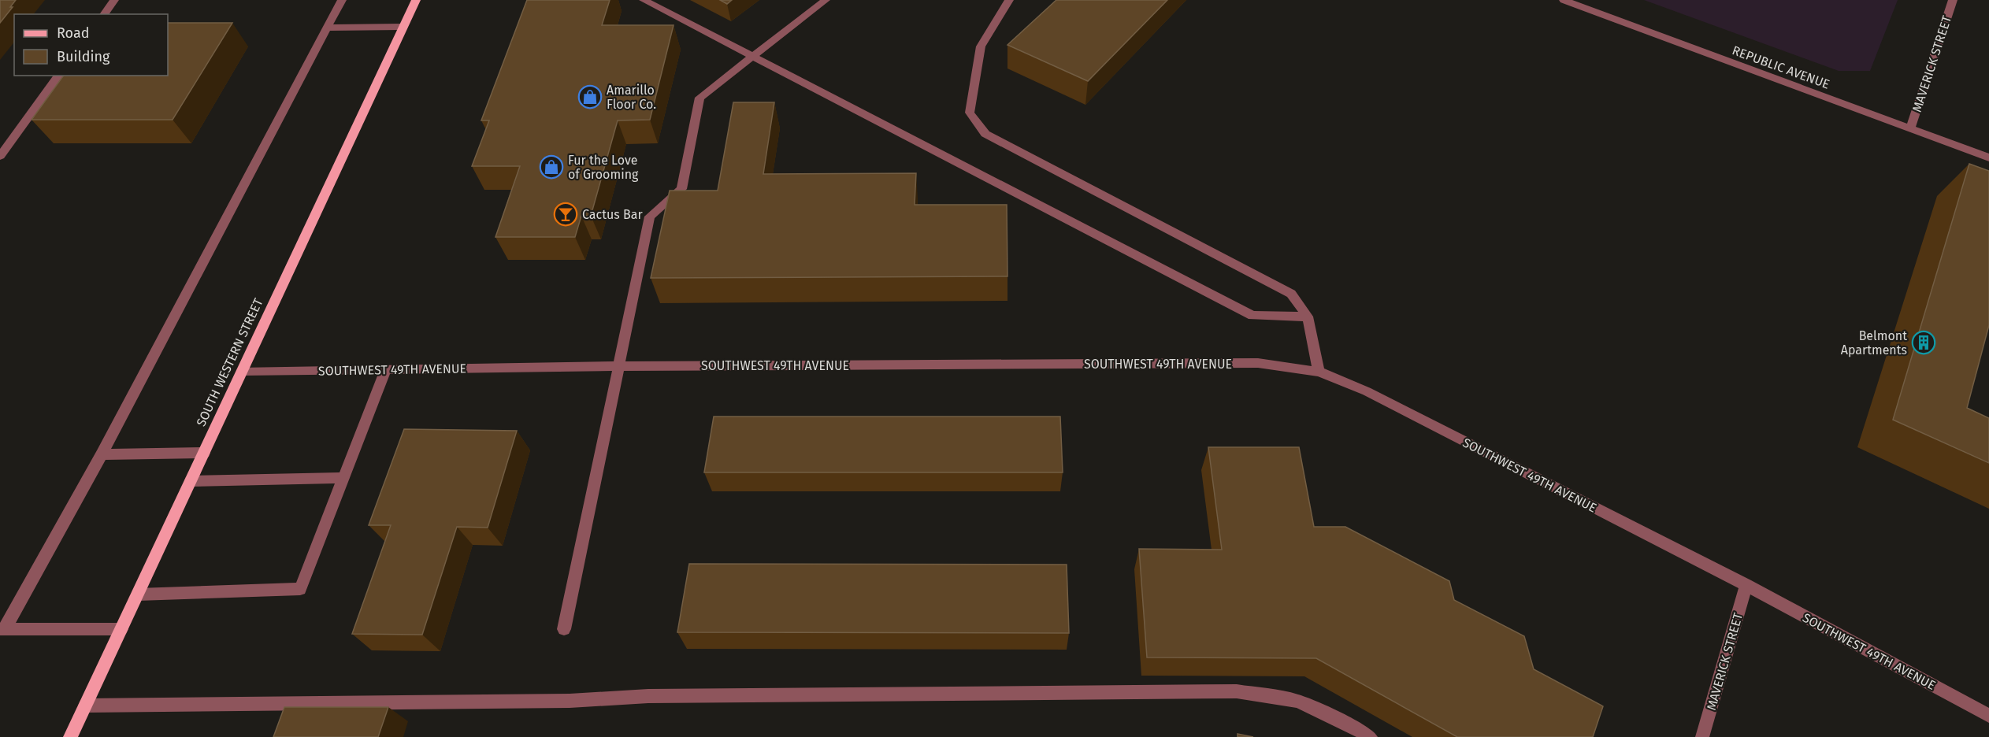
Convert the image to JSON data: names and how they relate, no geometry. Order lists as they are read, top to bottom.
{
  "streets": {
    "main road": ["SOUTH WESTERN STREET"],
    "street": ["MAVERICK STREET", "REPUBLIC AVENUE", "SOUTHWEST 49TH AVENUE"]
  },
  "crossings": [
    ["MAVERICK STREET", "REPUBLIC AVENUE"],
    ["MAVERICK STREET", "SOUTHWEST 49TH AVENUE"],
    ["SOUTH WESTERN STREET", "SOUTHWEST 49TH AVENUE"]
  ],
  "places": {
    "shop": ["Amarillo Floor Co.", "Fur the Love of Grooming"],
    "bar": ["Cactus Bar"],
    "building": ["Belmont Apartments"]
  },
  "legend": ["Road", "Building"]
}
